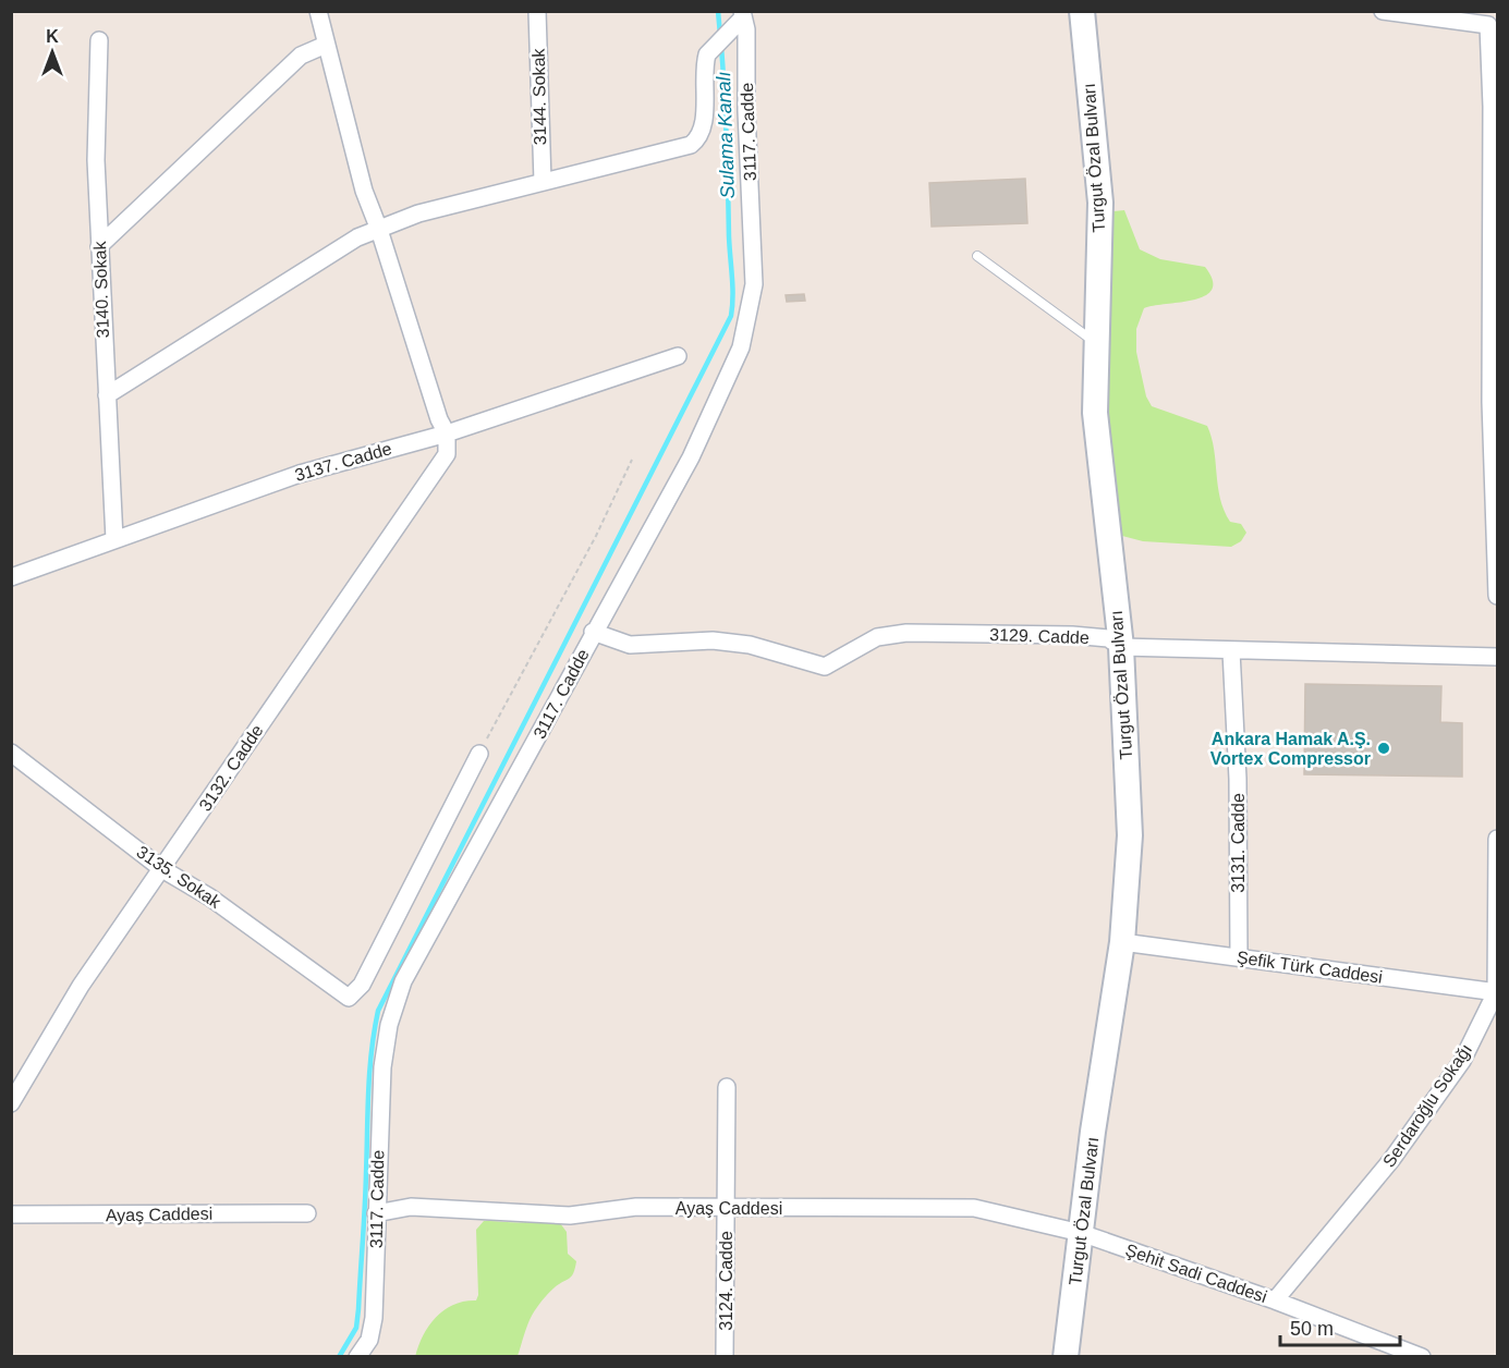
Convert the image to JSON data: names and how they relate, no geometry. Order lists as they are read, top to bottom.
{
  "streets": {
    "street": [
      "3144. Sokak",
      "3117. Cadde",
      "Turgut Özal Bulvarı",
      "3140. Sokak",
      "3137. Cadde",
      "3129. Cadde",
      "3132. Cadde",
      "3131. Cadde",
      "3135. Sokak",
      "Şefik Türk Caddesi",
      "Serdaroğlu Sokağı",
      "Ayaş Caddesi",
      "Şehit Sadi Caddesi",
      "3124. Cadde"
    ]
  },
  "crossings": [
    ["3117. Cadde", "3129. Cadde"],
    ["3117. Cadde", "Ayaş Caddesi"],
    ["Turgut Özal Bulvarı", "3129. Cadde"],
    ["Turgut Özal Bulvarı", "Şefik Türk Caddesi"],
    ["Turgut Özal Bulvarı", "Ayaş Caddesi"],
    ["Turgut Özal Bulvarı", "Şehit Sadi Caddesi"],
    ["3140. Sokak", "3137. Cadde"],
    ["3137. Cadde", "3132. Cadde"],
    ["3129. Cadde", "3131. Cadde"],
    ["3132. Cadde", "3135. Sokak"],
    ["3131. Cadde", "Şefik Türk Caddesi"],
    ["Şefik Türk Caddesi", "Serdaroğlu Sokağı"],
    ["Serdaroğlu Sokağı", "Şehit Sadi Caddesi"],
    ["Ayaş Caddesi", "Şehit Sadi Caddesi"],
    ["Ayaş Caddesi", "3124. Cadde"]
  ],
  "water": ["Sulama Kanalı"],
  "places": ["Ankara Hamak A.Ş. Vortex Compressor"],
  "scale_bar": "50 m",
  "north": "top"
}
